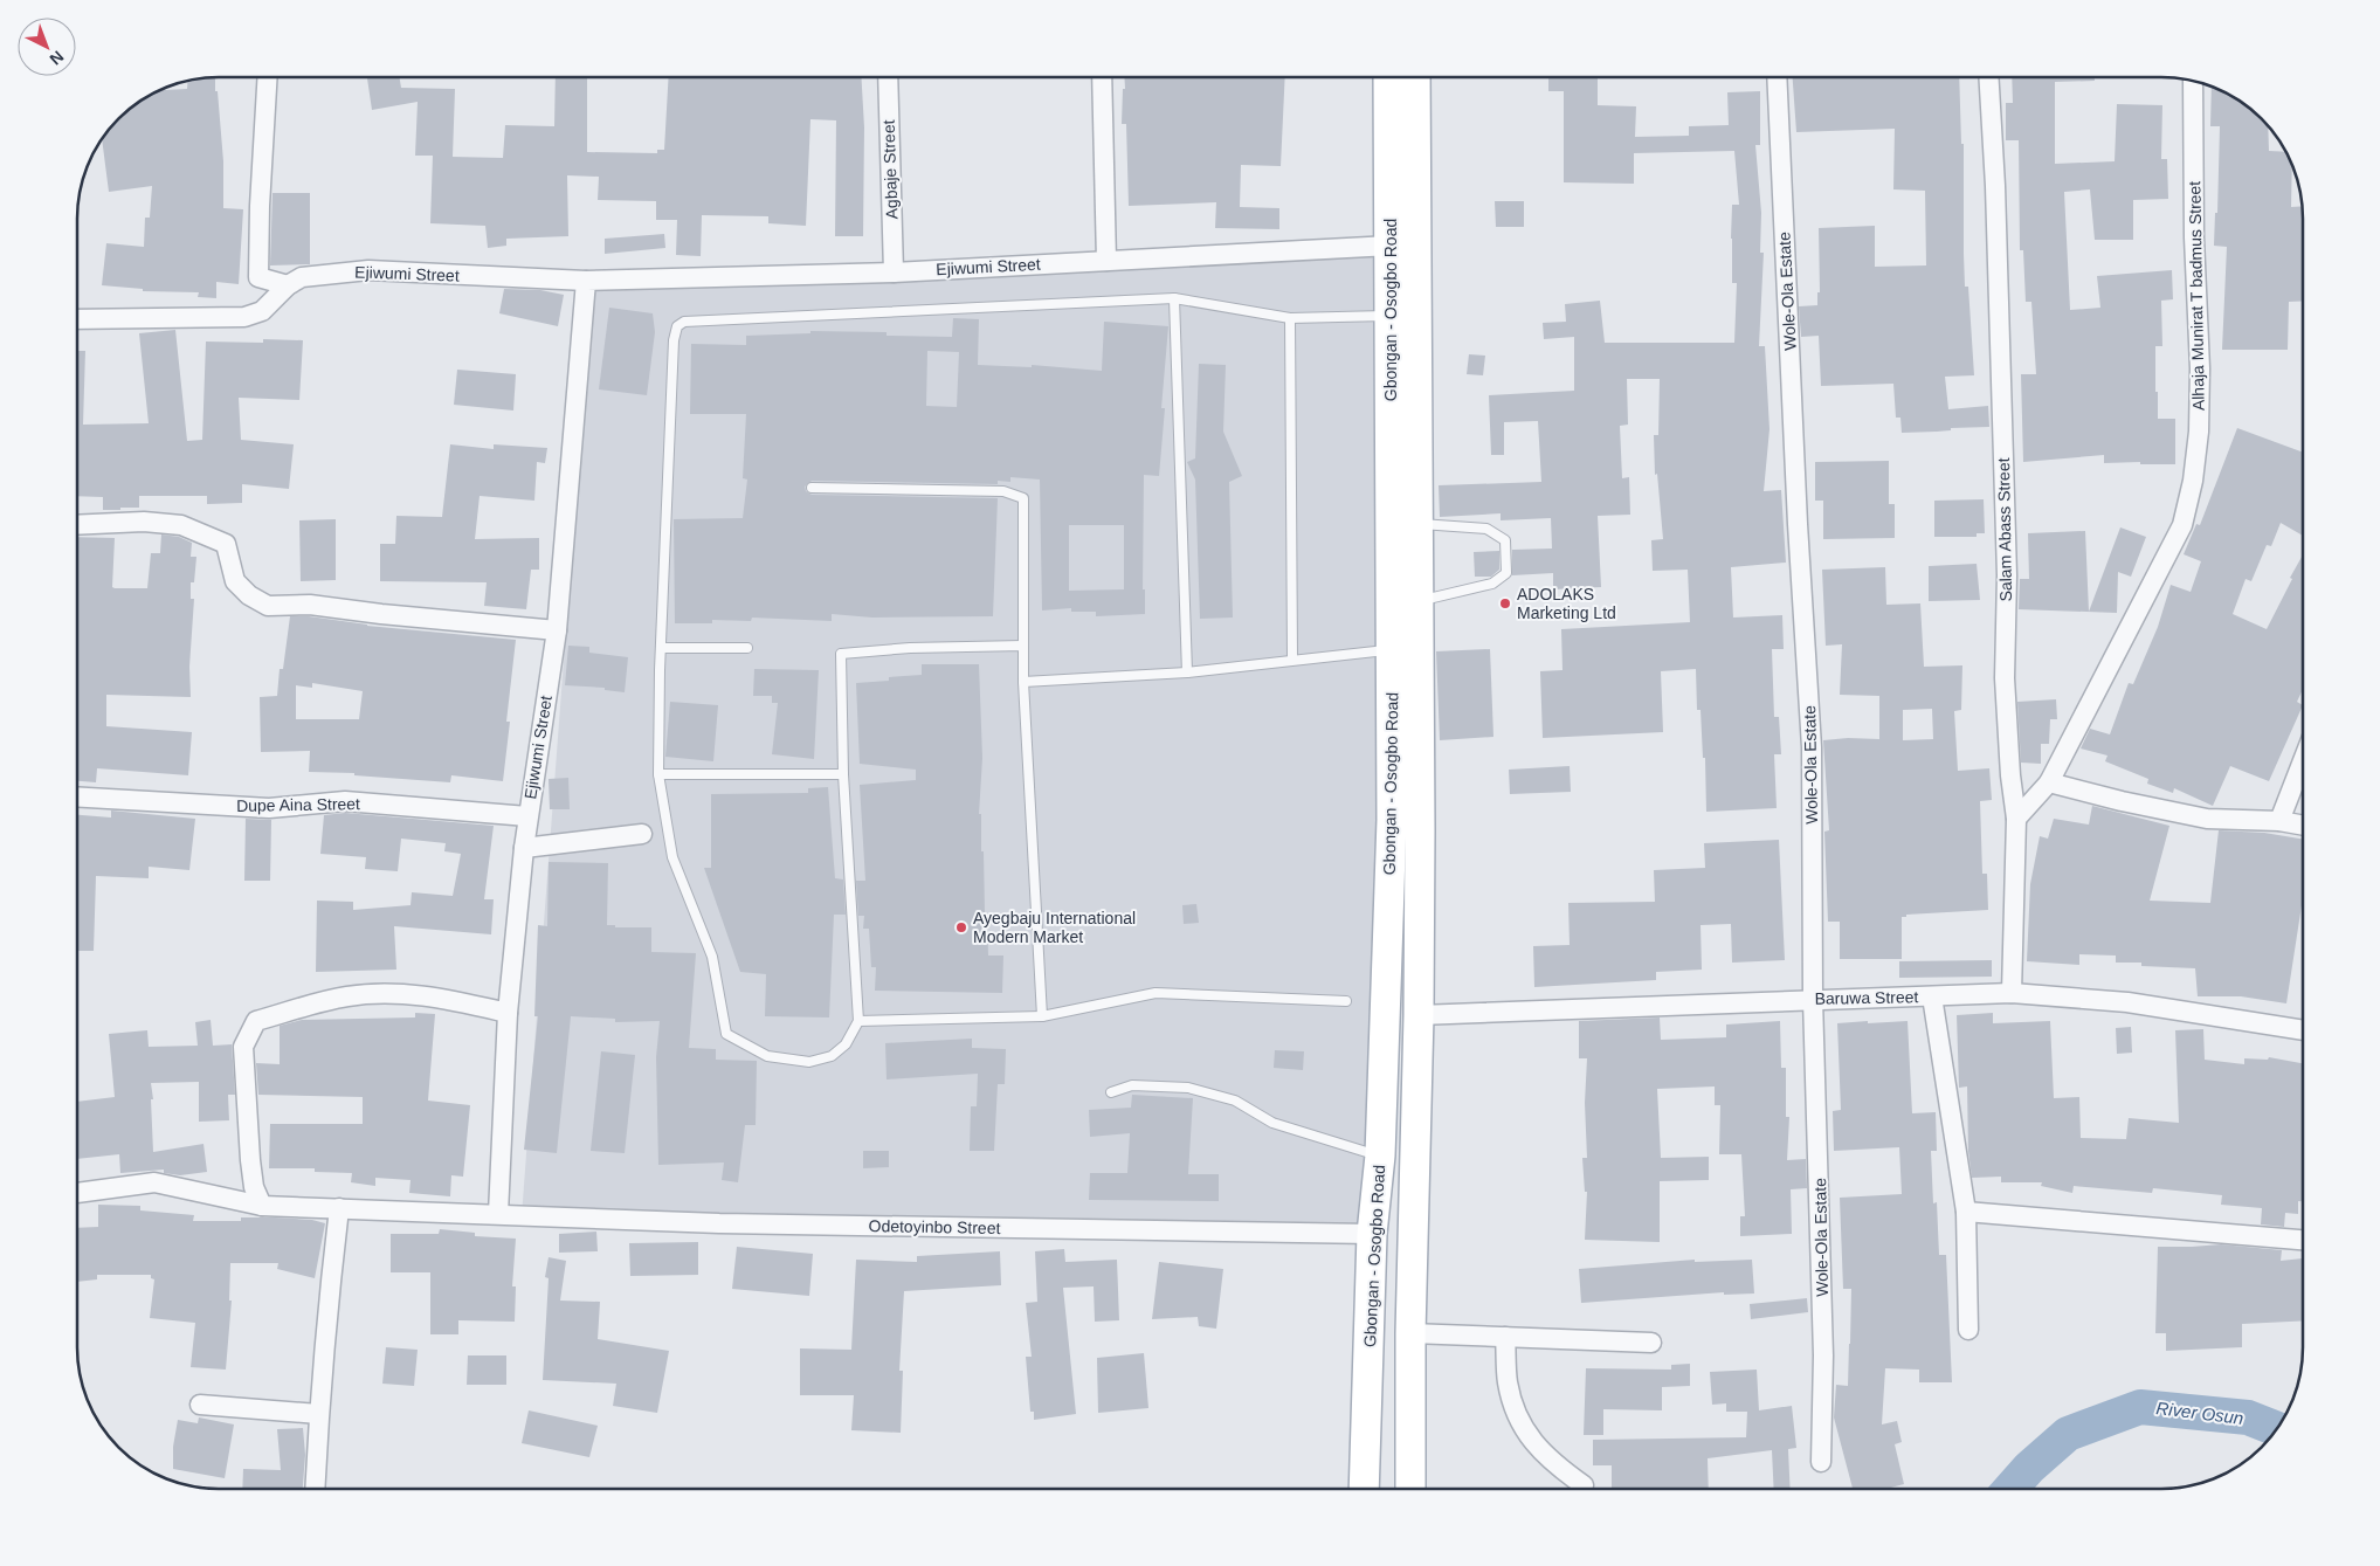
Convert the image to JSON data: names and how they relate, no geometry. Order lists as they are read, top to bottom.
{
  "streets": {
    "main road": ["Gbongan - Osogbo Road"],
    "street": [
      "Agbaje Street",
      "Ejiwumi Street",
      "Wole-Ola Estate",
      "Alhaja Munirat T badmus Street",
      "Salam Abass Street",
      "Dupe Aina Street",
      "Baruwa Street",
      "Odetoyinbo Street"
    ]
  },
  "crossings": [
    ["Agbaje Street", "Ejiwumi Street"],
    ["Ejiwumi Street", "Gbongan - Osogbo Road"],
    ["Ejiwumi Street", "Dupe Aina Street"],
    ["Ejiwumi Street", "Odetoyinbo Street"],
    ["Wole-Ola Estate", "Baruwa Street"],
    ["Alhaja Munirat T badmus Street", "Salam Abass Street"],
    ["Gbongan - Osogbo Road", "Baruwa Street"],
    ["Gbongan - Osogbo Road", "Odetoyinbo Street"],
    ["Salam Abass Street", "Baruwa Street"]
  ],
  "water": ["River Osun"],
  "places": ["ADOLAKS Marketing Ltd", "Ayegbaju International Modern Market"],
  "north": "bottom right"
}
